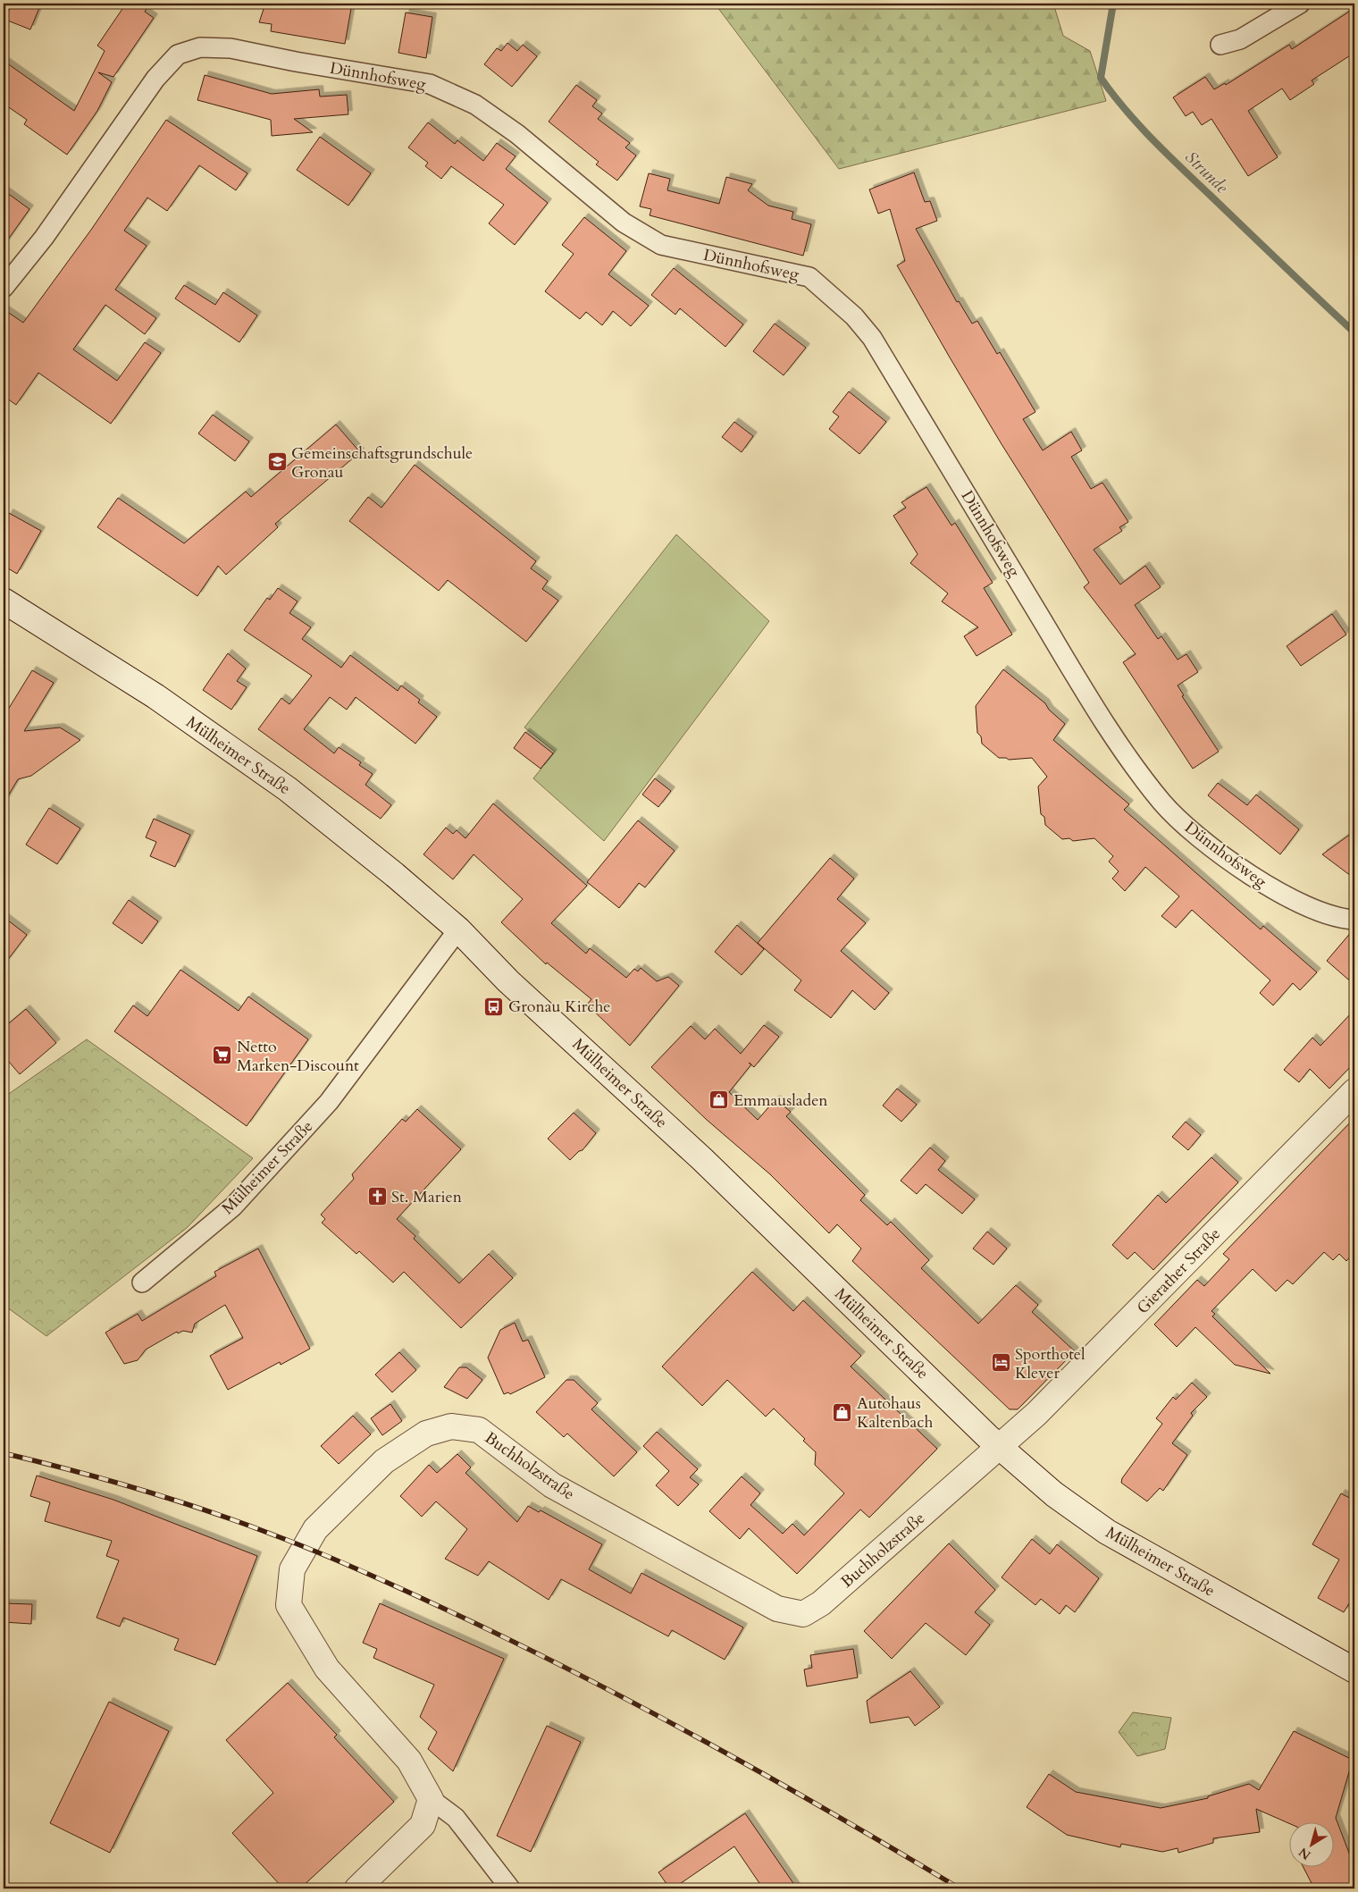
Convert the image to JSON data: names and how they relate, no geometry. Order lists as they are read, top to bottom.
{
  "streets": {
    "street": [
      "Dünnhofsweg",
      "Mülheimer Straße",
      "Gierather Straße",
      "Buchholzstraße"
    ]
  },
  "crossings": [
    ["Mülheimer Straße", "Gierather Straße"],
    ["Mülheimer Straße", "Buchholzstraße"],
    ["Gierather Straße", "Buchholzstraße"]
  ],
  "water": ["Strunde"],
  "places": {
    "school or university": ["Gemeinschaftsgrundschule Gronau"],
    "bus stop": ["Gronau Kirche"],
    "supermarket": ["Netto Marken-Discount"],
    "shop": ["Emmausladen", "Autohaus Kaltenbach"],
    "church": ["St. Marien"],
    "hotel": ["Sporthotel Klever"]
  },
  "north": "bottom left"
}
